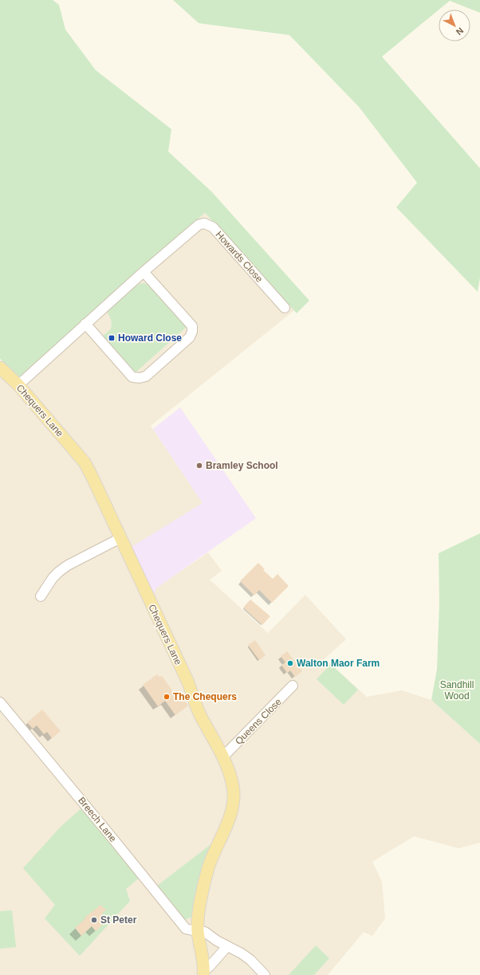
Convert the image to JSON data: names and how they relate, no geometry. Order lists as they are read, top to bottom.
{
  "streets": {
    "main road": ["Chequers Lane"],
    "street": ["Howards Close", "Queens Close", "Breech Lane"]
  },
  "crossings": [
    ["Howards Close", "Chequers Lane"],
    ["Chequers Lane", "Queens Close"],
    ["Chequers Lane", "Breech Lane"]
  ],
  "parks": ["Sandhill Wood"],
  "places": {
    "transit": ["Howard Close"],
    "other": [
      "Bramley School",
      "Walton Maor Farm",
      "The Chequers",
      "St Peter"
    ]
  },
  "north": "bottom right"
}
